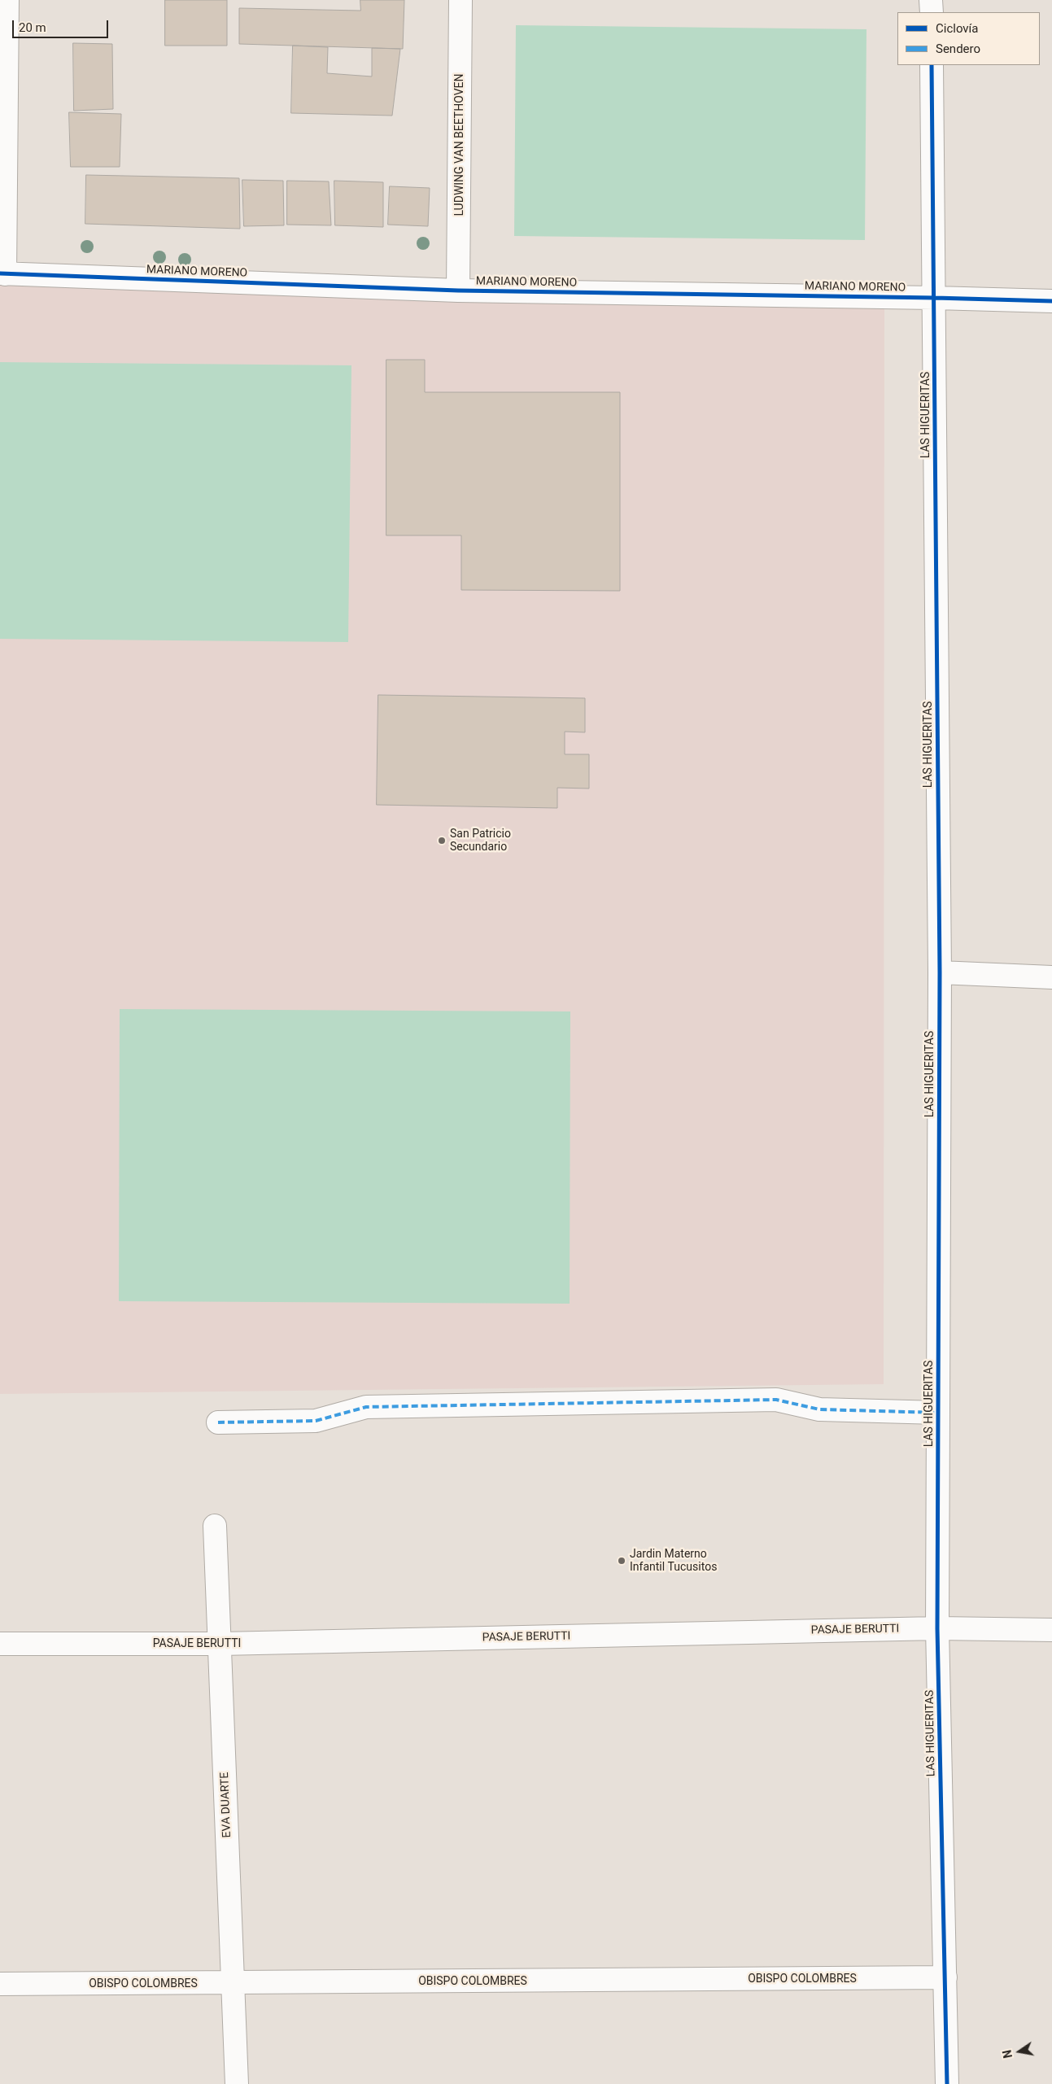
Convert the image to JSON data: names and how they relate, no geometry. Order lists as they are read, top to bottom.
{
  "streets": {
    "street": [
      "LUDWING VAN BEETHOVEN",
      "MARIANO MORENO",
      "LAS HIGUERITAS",
      "PASAJE BERUTTI",
      "EVA DUARTE",
      "OBISPO COLOMBRES"
    ]
  },
  "crossings": [
    ["LUDWING VAN BEETHOVEN", "MARIANO MORENO"],
    ["MARIANO MORENO", "LAS HIGUERITAS"],
    ["LAS HIGUERITAS", "PASAJE BERUTTI"],
    ["LAS HIGUERITAS", "OBISPO COLOMBRES"],
    ["PASAJE BERUTTI", "EVA DUARTE"],
    ["EVA DUARTE", "OBISPO COLOMBRES"]
  ],
  "places": ["San Patricio Secundario", "Jardin Materno Infantil Tucusitos"],
  "legend": ["Ciclovía", "Sendero"],
  "scale_bar": "20 m",
  "north": "left"
}
